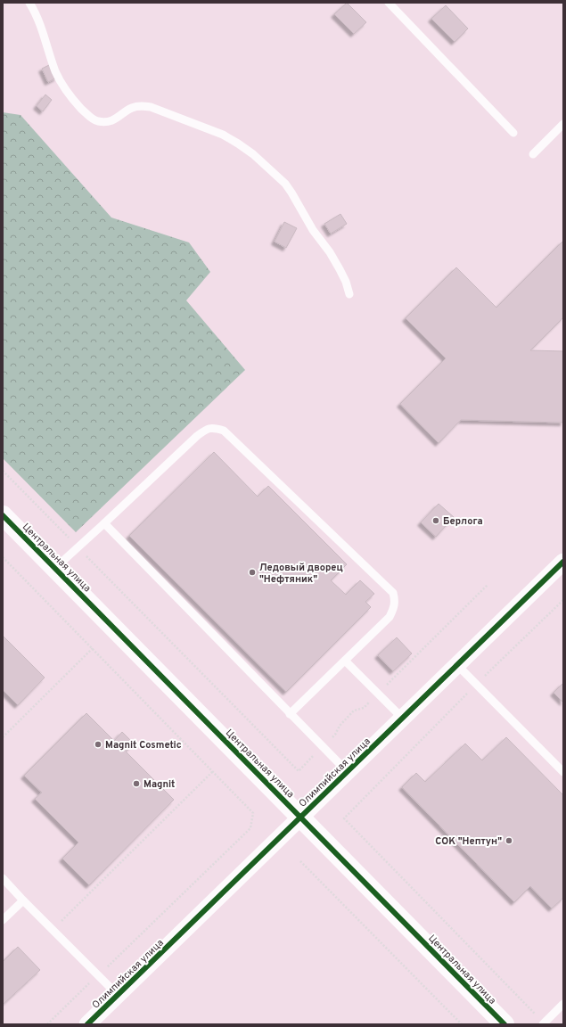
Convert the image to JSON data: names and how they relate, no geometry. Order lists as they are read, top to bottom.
{
  "streets": {
    "street": ["Центральная улица", "Олимпийская улица"]
  },
  "crossings": [
    ["Центральная улица", "Олимпийская улица"]
  ],
  "places": [
    "Берлога",
    "Ледовый дворец \"Нефтяник\"",
    "Magnit Cosmetic",
    "Magnit",
    "СОК \"Нептун\""
  ]
}
